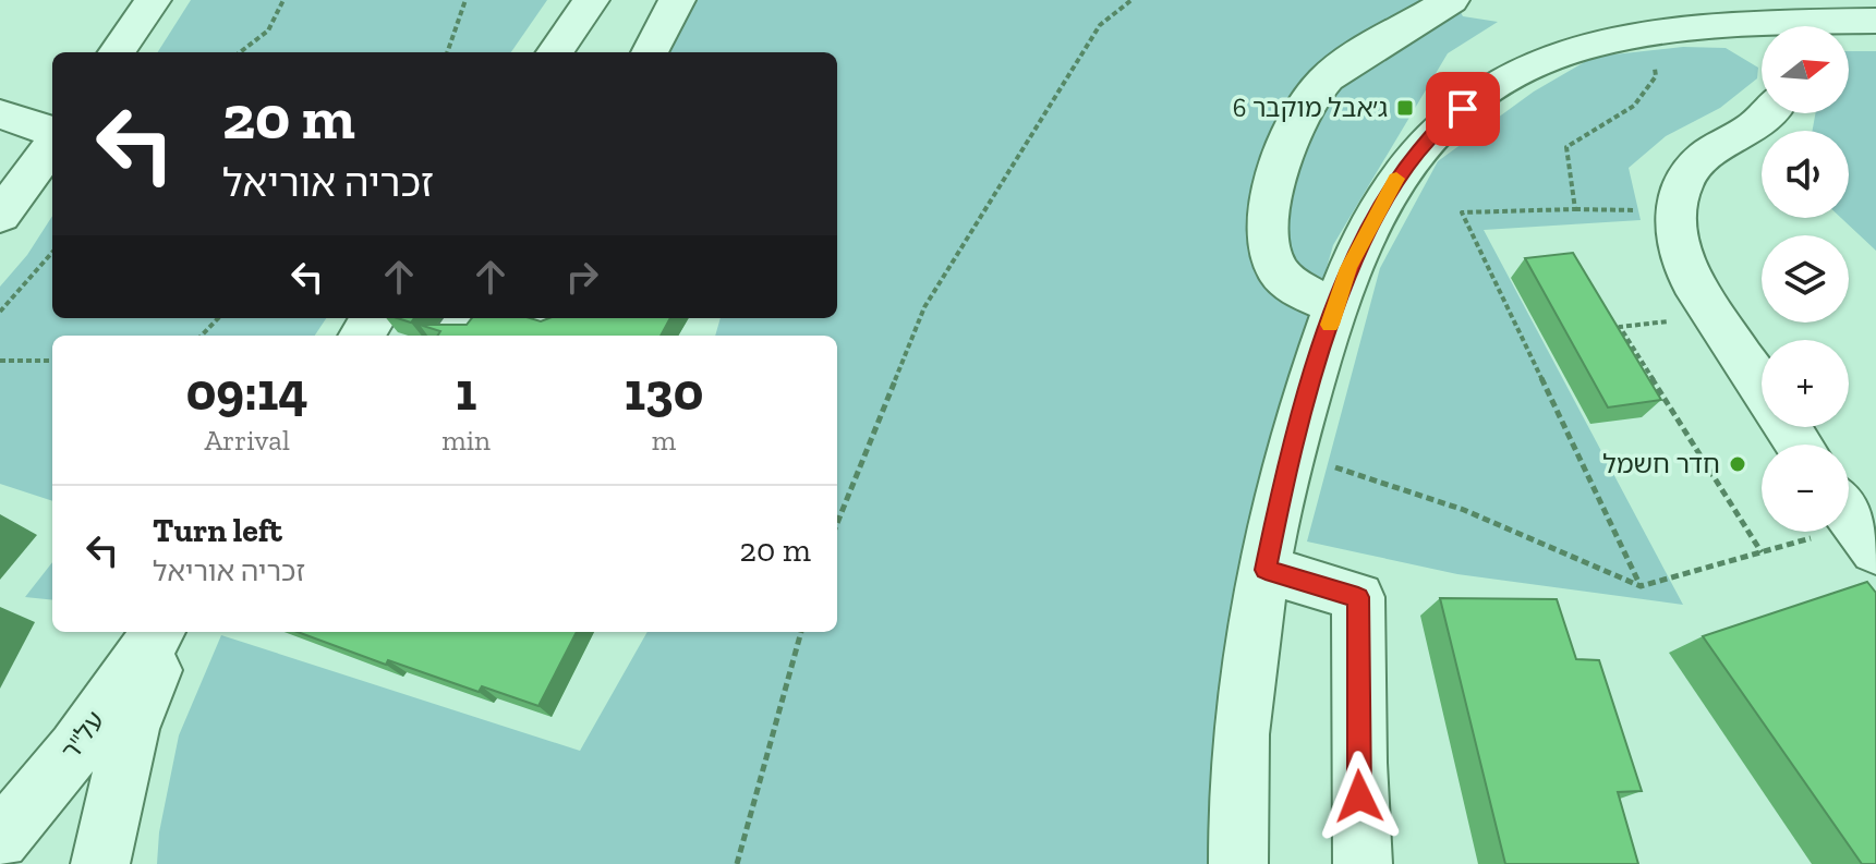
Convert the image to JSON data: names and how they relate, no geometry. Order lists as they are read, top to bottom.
{
  "streets": {
    "street": ["על\"ר"]
  },
  "places": {
    "transit": ["ג׳אבל מוקבר 6"],
    "other": ["חדר חשמל"]
  },
  "north": "right",
  "page": {
    "map_buttons": ["+", "−"],
    "turn": ["20 m", "זכריה אוריאל"],
    "eta": [
      "09:14",
      "Arrival",
      "1",
      "min",
      "130",
      "m"
    ],
    "list": [
      {
        "name": "Turn left",
        "note": "זכריה אוריאל",
        "value": "20 m"
      }
    ]
  }
}
